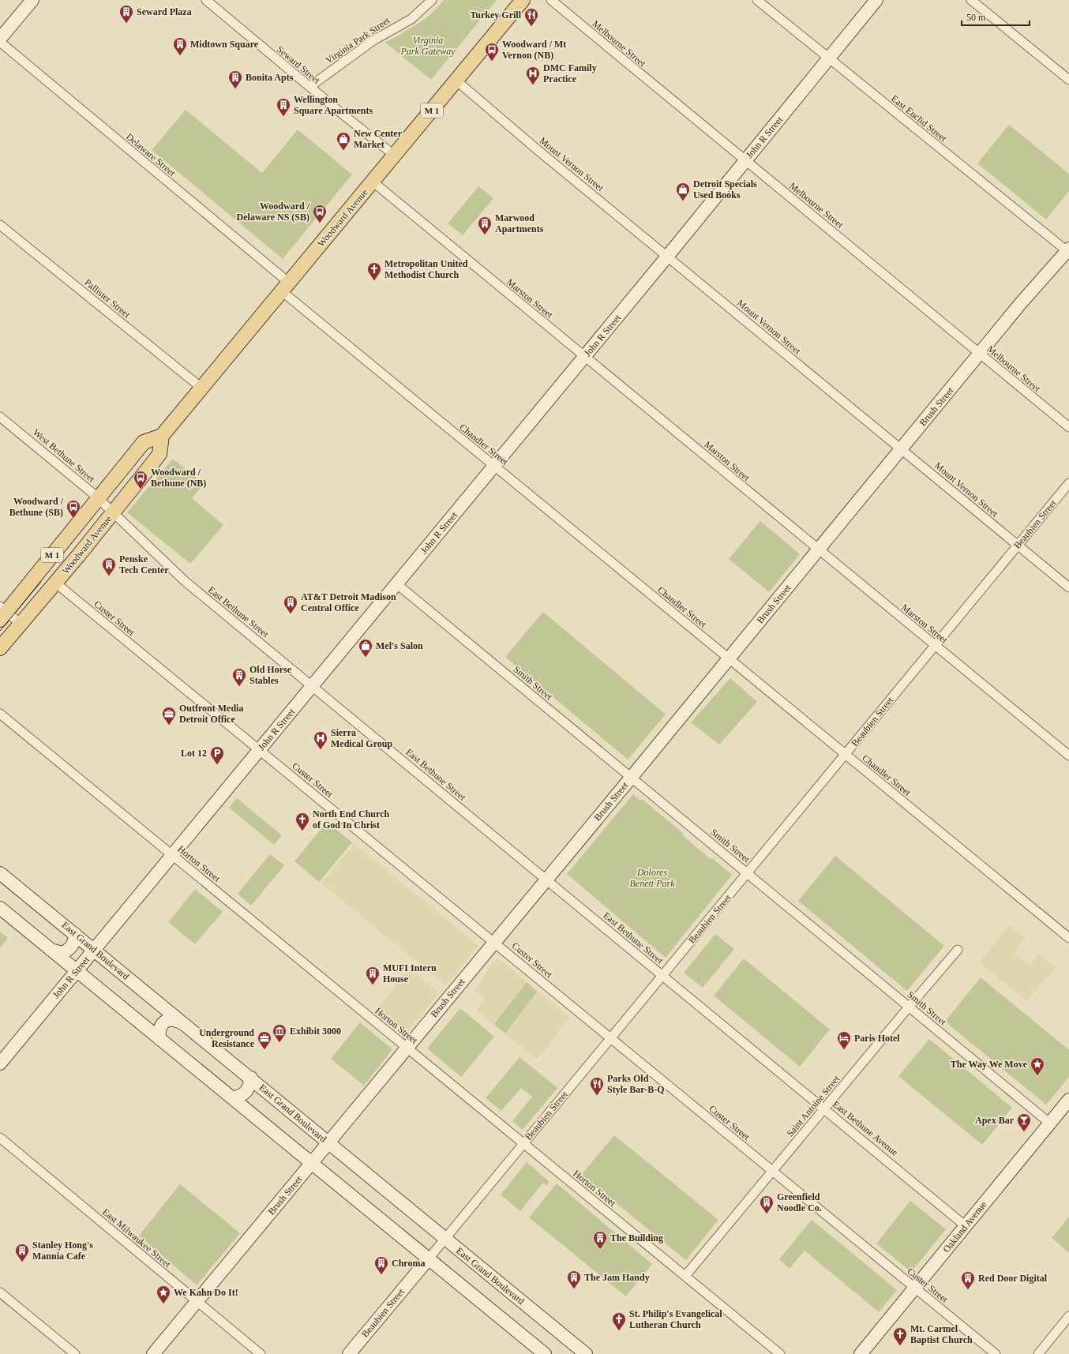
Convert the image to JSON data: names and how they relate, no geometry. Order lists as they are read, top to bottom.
{
  "streets": {
    "main road": ["M 1", "Woodward Avenue"],
    "street": [
      "Virginia Park Street",
      "Melbourne Street",
      "Seward Street",
      "East Euclid Street",
      "John R Street",
      "Delaware Street",
      "Mount Vernon Street",
      "Pallister Street",
      "Marston Street",
      "Brush Street",
      "Chandler Street",
      "West Bethune Street",
      "Beaubien Street",
      "East Bethune Street",
      "Custer Street",
      "Smith Street",
      "Horton Street",
      "East Grand Boulevard",
      "Saint Antoine Street",
      "East Bethune Avenue",
      "Oakland Avenue",
      "East Milwaukee Street"
    ]
  },
  "crossings": [
    ["Virginia Park Street", "Seward Street"],
    ["Melbourne Street", "John R Street"],
    ["Melbourne Street", "Brush Street"],
    ["Seward Street", "Woodward Avenue"],
    ["East Euclid Street", "John R Street"],
    ["East Euclid Street", "Brush Street"],
    ["John R Street", "Mount Vernon Street"],
    ["John R Street", "Marston Street"],
    ["John R Street", "Chandler Street"],
    ["John R Street", "East Bethune Street"],
    ["John R Street", "Custer Street"],
    ["John R Street", "Smith Street"],
    ["John R Street", "Horton Street"],
    ["John R Street", "East Grand Boulevard"],
    ["Delaware Street", "Woodward Avenue"],
    ["Delaware Street", "Chandler Street"],
    ["Mount Vernon Street", "Woodward Avenue"],
    ["Mount Vernon Street", "Brush Street"],
    ["Mount Vernon Street", "Beaubien Street"],
    ["Woodward Avenue", "Pallister Street"],
    ["Woodward Avenue", "Marston Street"],
    ["Woodward Avenue", "Chandler Street"],
    ["Woodward Avenue", "West Bethune Street"],
    ["Woodward Avenue", "East Bethune Street"],
    ["Woodward Avenue", "Custer Street"],
    ["Marston Street", "Brush Street"],
    ["Marston Street", "Beaubien Street"],
    ["Brush Street", "Chandler Street"],
    ["Brush Street", "East Bethune Street"],
    ["Brush Street", "Custer Street"],
    ["Brush Street", "Smith Street"],
    ["Brush Street", "Horton Street"],
    ["Brush Street", "East Grand Boulevard"],
    ["Brush Street", "East Milwaukee Street"],
    ["Chandler Street", "Beaubien Street"],
    ["West Bethune Street", "East Bethune Street"],
    ["Beaubien Street", "East Bethune Street"],
    ["Beaubien Street", "Custer Street"],
    ["Beaubien Street", "Smith Street"],
    ["Beaubien Street", "Horton Street"],
    ["Beaubien Street", "East Grand Boulevard"],
    ["Beaubien Street", "East Bethune Avenue"],
    ["East Bethune Street", "East Bethune Avenue"],
    ["Custer Street", "Saint Antoine Street"],
    ["Custer Street", "Oakland Avenue"],
    ["Smith Street", "Saint Antoine Street"],
    ["Smith Street", "Oakland Avenue"],
    ["Horton Street", "Saint Antoine Street"],
    ["Saint Antoine Street", "East Bethune Avenue"],
    ["East Bethune Avenue", "Oakland Avenue"]
  ],
  "parks": ["Virginia Park Gateway", "Dolores Benett Park"],
  "places": {
    "building": [
      "Seward Plaza",
      "Midtown Square",
      "Bonita Apts",
      "Wellington Square Apartments",
      "Marwood Apartments",
      "Penske Tech Center",
      "AT&T Detroit Madison Central Office",
      "Old Horse Stables",
      "MUFI Intern House",
      "Greenfield Noodle Co.",
      "The Building",
      "Stanley Hong's Mannia Cafe",
      "Chroma",
      "The Jam Handy",
      "Red Door Digital"
    ],
    "restaurant": ["Turkey Grill", "Parks Old Style Bar-B-Q"],
    "bus stop": [
      "Woodward / Mt Vernon (NB)",
      "Woodward / Delaware NS (SB)",
      "Woodward / Bethune (NB)",
      "Woodward / Bethune (SB)"
    ],
    "hospital": ["DMC Family Practice", "Sierra Medical Group"],
    "shop": ["New Center Market", "Detroit Specials Used Books", "Mel's Salon"],
    "church": [
      "Metropolitan United Methodist Church",
      "North End Church of God In Christ",
      "St. Philip's Evangelical Lutheran Church",
      "Mt. Carmel Baptist Church"
    ],
    "office": ["Outfront Media Detroit Office", "Underground Resistance"],
    "parking": ["Lot 12"],
    "museum": ["Exhibit 3000"],
    "hotel": ["Paris Hotel"],
    "place": ["The Way We Move", "We Kahn Do It!"],
    "bar": ["Apex Bar"]
  },
  "scale_bar": "50 m"
}
